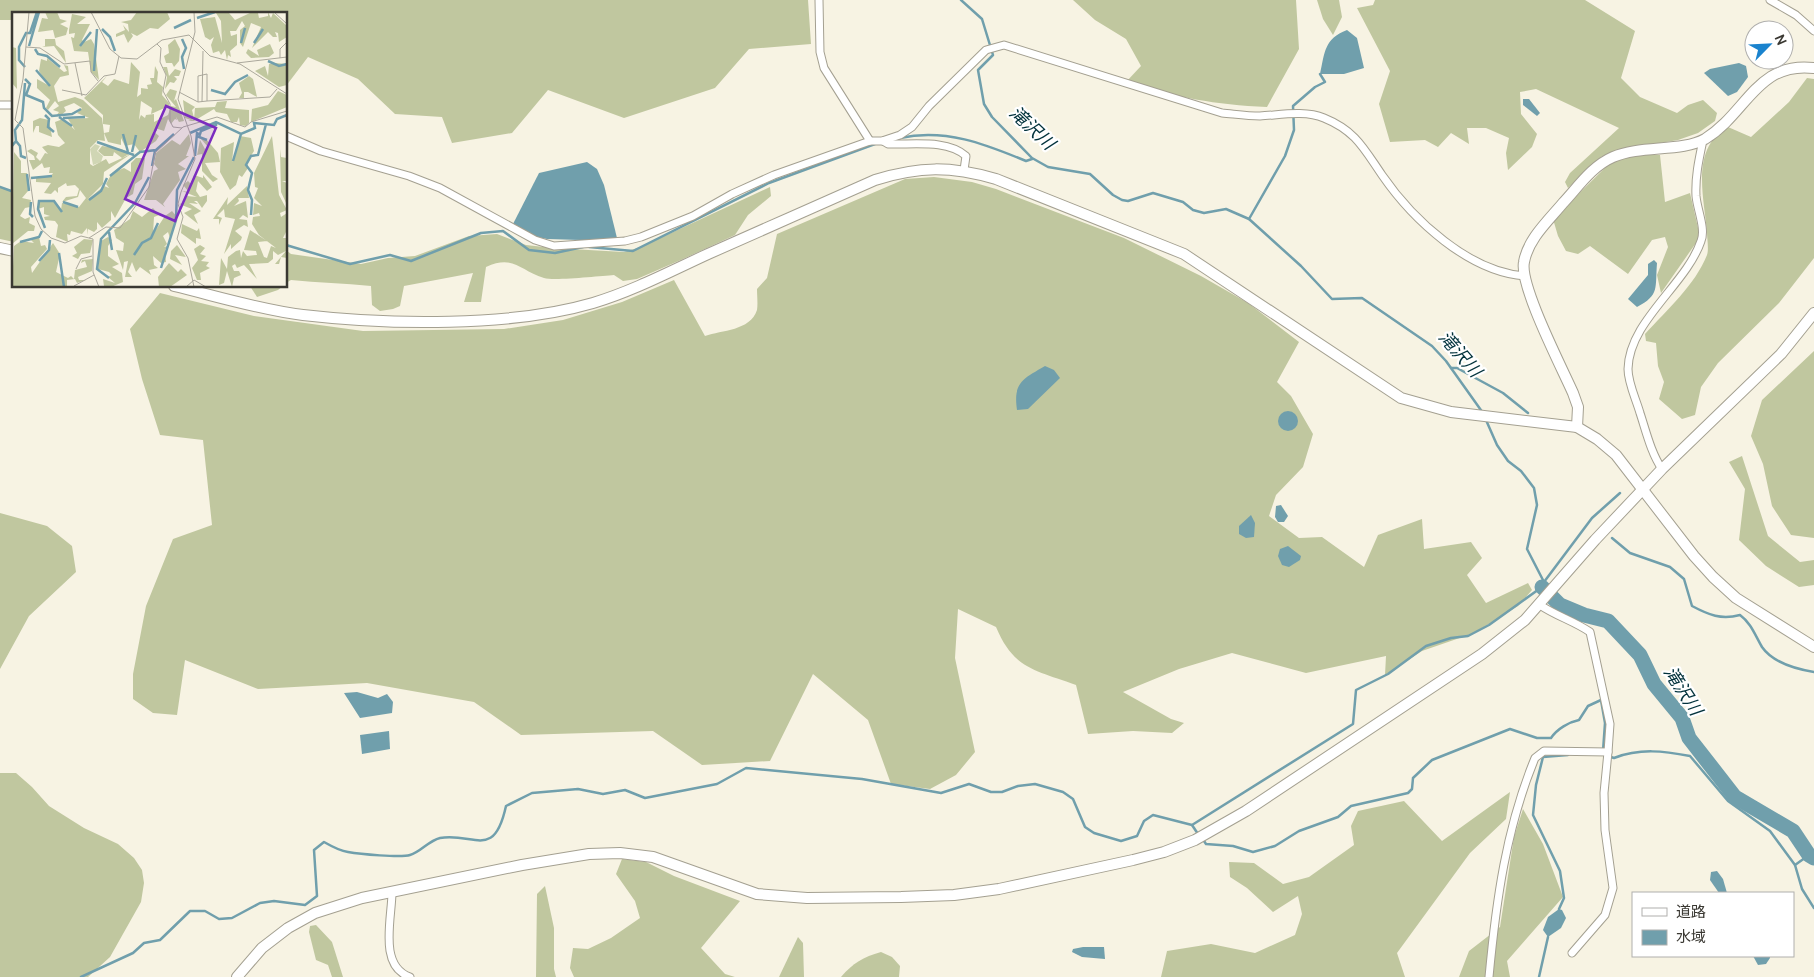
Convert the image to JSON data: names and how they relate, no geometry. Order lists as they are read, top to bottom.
{
  "water": ["滝沢川"],
  "legend": ["道路", "水域"],
  "north": "top right"
}
